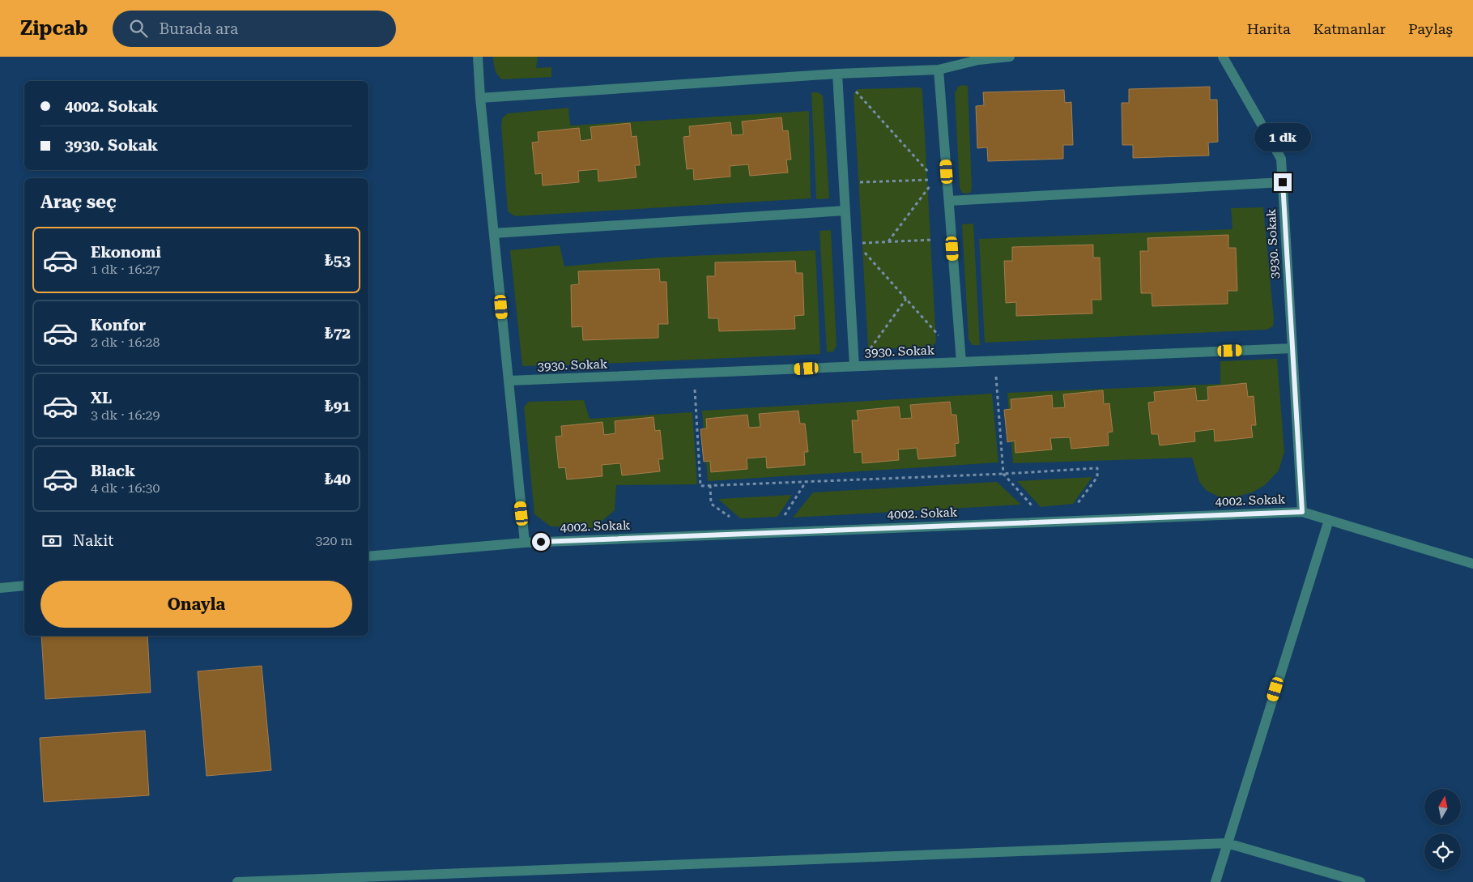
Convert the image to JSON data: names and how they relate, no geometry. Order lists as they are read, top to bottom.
{
  "streets": {
    "street": ["3930. Sokak", "4002. Sokak"]
  },
  "crossings": [
    ["3930. Sokak", "4002. Sokak"]
  ],
  "north": "top",
  "page": {
    "header": "Zipcab",
    "search": "Burada ara",
    "nav": ["Harita", "Katmanlar", "Paylaş"],
    "banner": ["4002. Sokak", "3930. Sokak"],
    "bubble": "1 dk",
    "heading": "Araç seç",
    "list": [
      {
        "name": "Ekonomi",
        "note": "1 dk · 16:27",
        "value": "₺53"
      },
      {
        "name": "Konfor",
        "note": "2 dk · 16:28",
        "value": "₺72"
      },
      {
        "name": "XL",
        "note": "3 dk · 16:29",
        "value": "₺91"
      },
      {
        "name": "Black",
        "note": "4 dk · 16:30",
        "value": "₺40"
      }
    ],
    "pay": ["Nakit", "320 m"],
    "buttons": "Onayla"
  }
}
